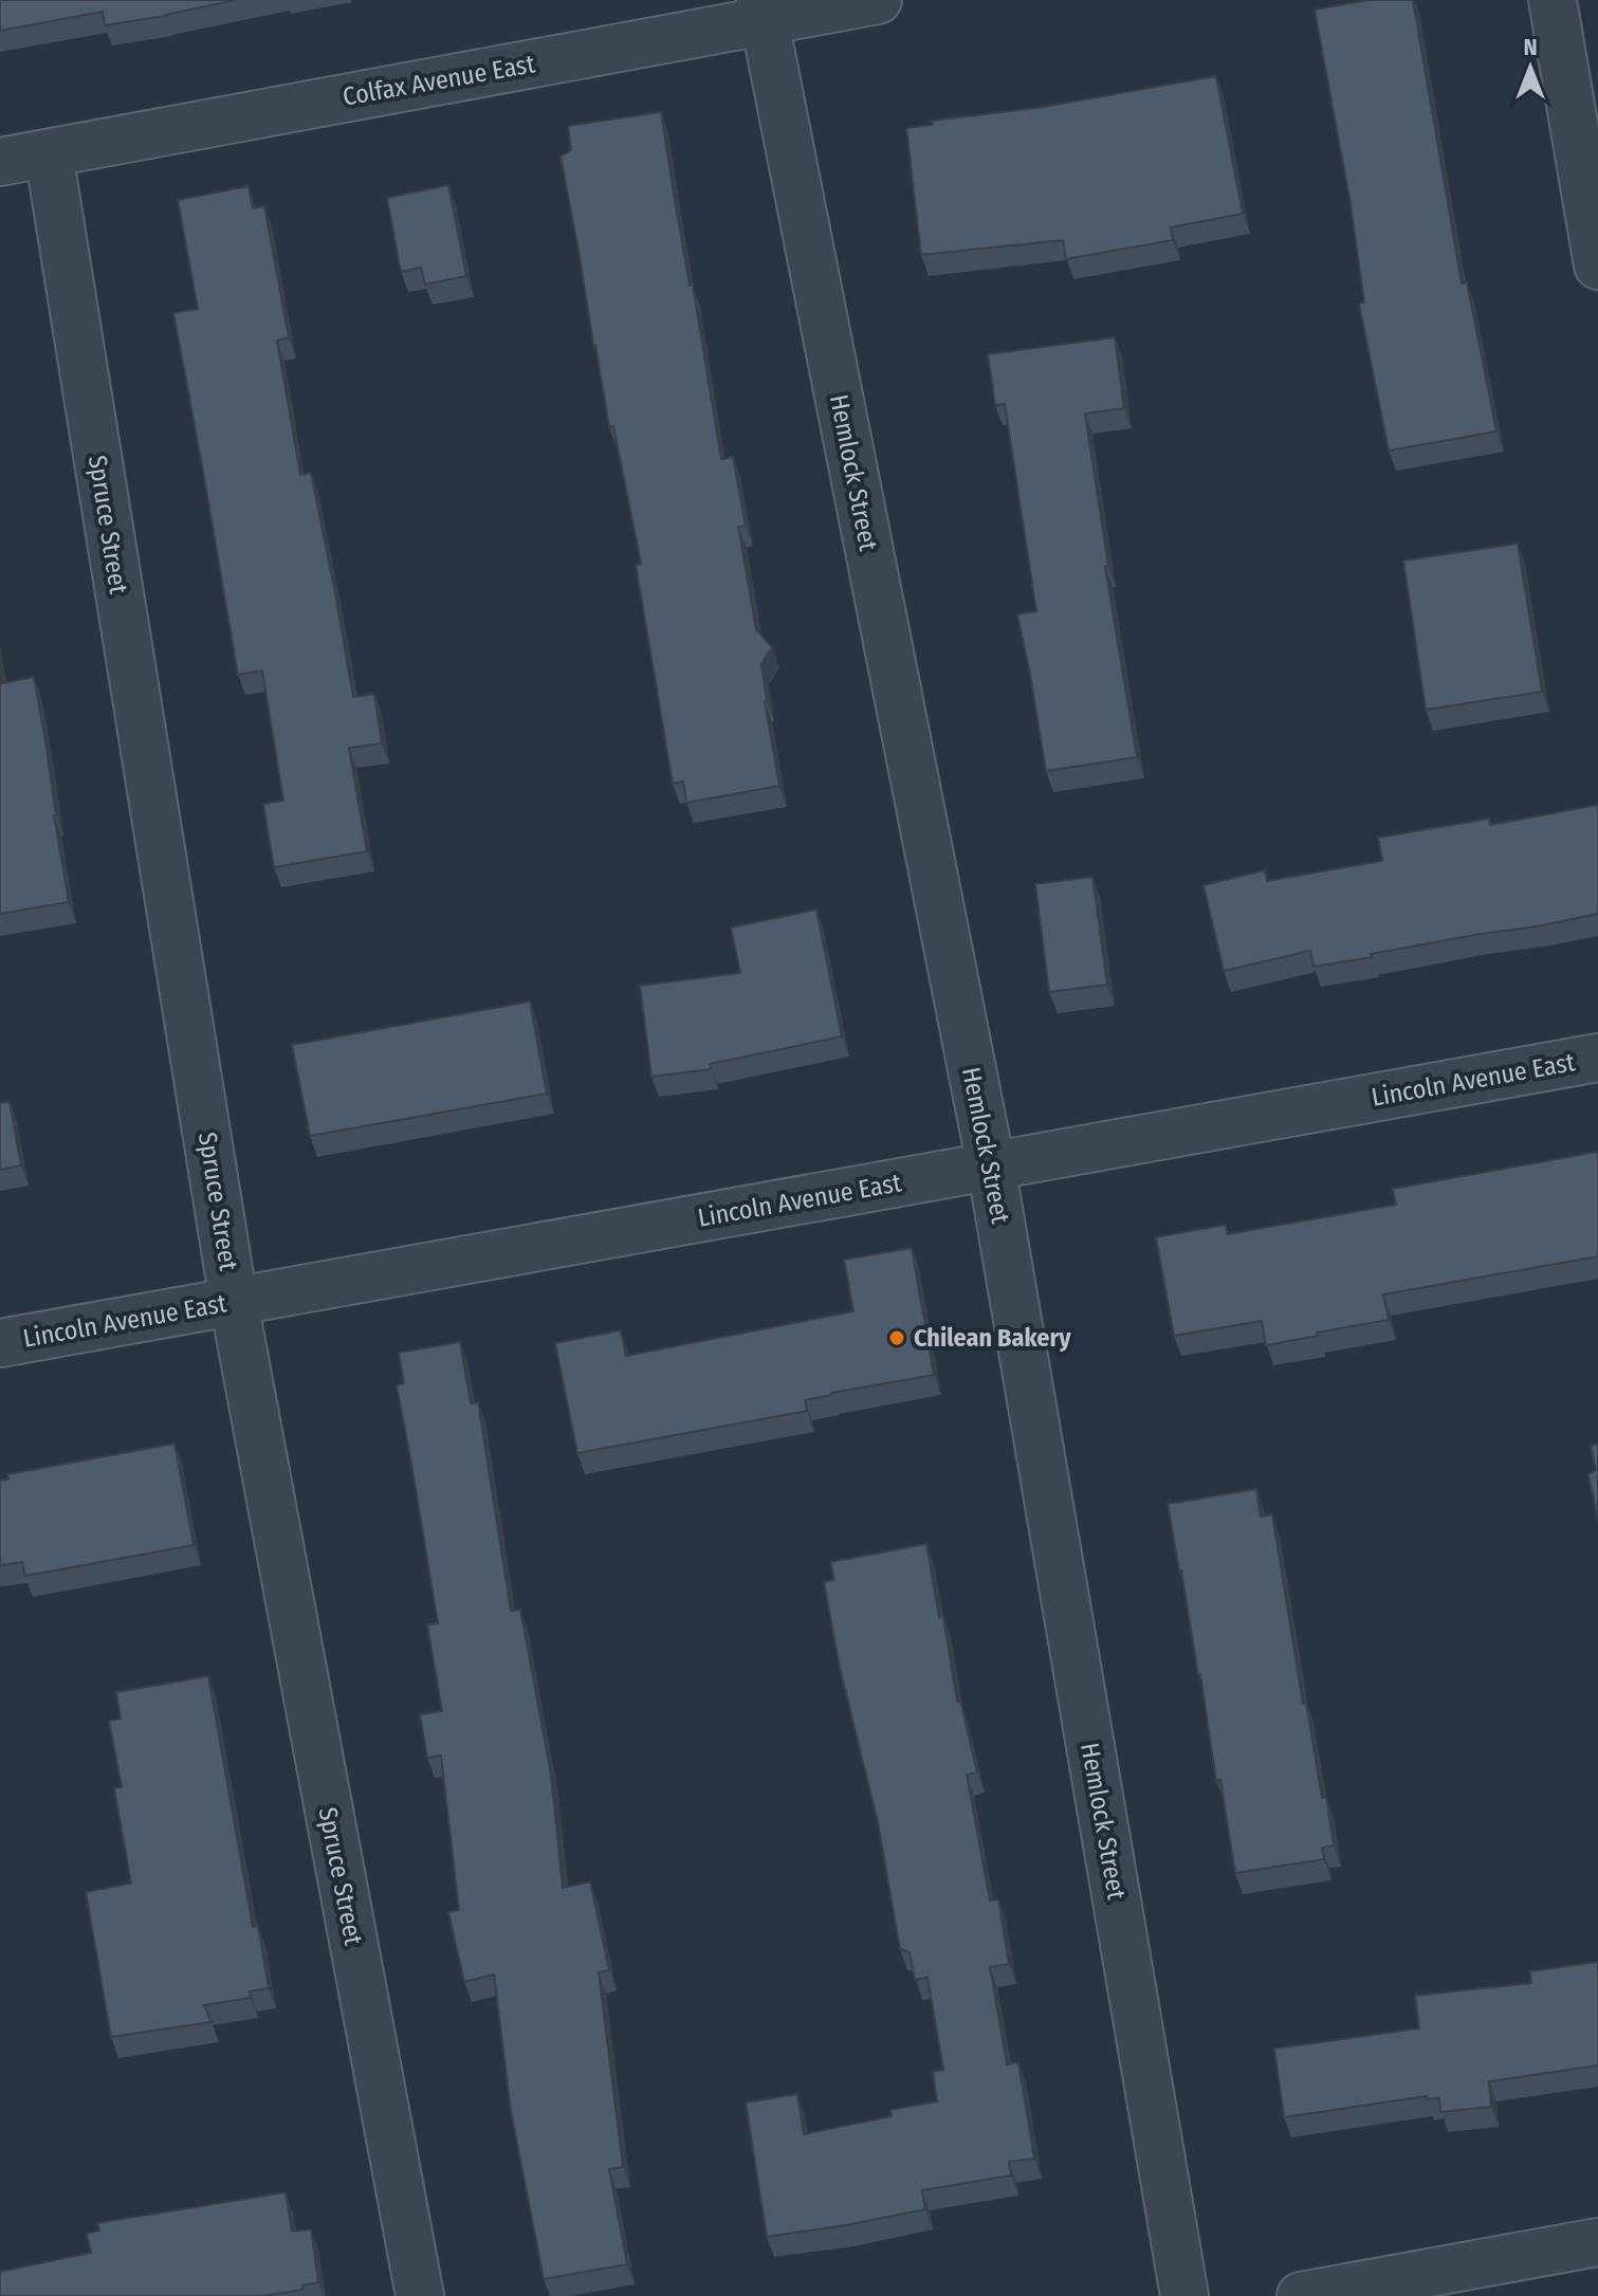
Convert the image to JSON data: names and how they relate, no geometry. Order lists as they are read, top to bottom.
{
  "streets": {
    "street": [
      "Colfax Avenue East",
      "Hemlock Street",
      "Spruce Street",
      "Lincoln Avenue East"
    ]
  },
  "crossings": [
    ["Colfax Avenue East", "Hemlock Street"],
    ["Colfax Avenue East", "Spruce Street"],
    ["Hemlock Street", "Lincoln Avenue East"],
    ["Spruce Street", "Lincoln Avenue East"]
  ],
  "places": ["Chilean Bakery"],
  "north": "top"
}
